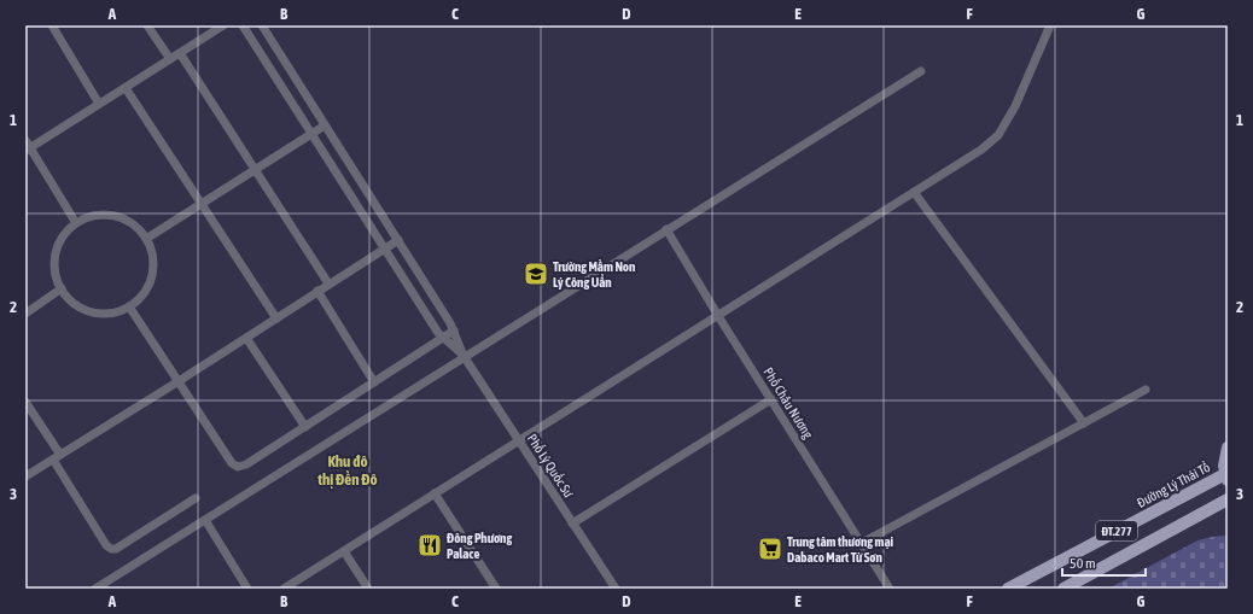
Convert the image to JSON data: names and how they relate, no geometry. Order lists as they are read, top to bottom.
{
  "streets": {
    "main road": ["Đường Lý Thái Tổ", "ĐT.277"],
    "street": ["Phố Châu Nương", "Phố Lý Quốc Sư"]
  },
  "districts": ["Khu đô thị Đền Đô"],
  "places": {
    "school or university": ["Trường Mầm Non Lý Công Uẩn"],
    "restaurant": ["Đông Phương Palace"],
    "supermarket": ["Trung tâm thương mại Dabaco Mart Từ Sơn"]
  },
  "scale_bar": "50 m",
  "grid": {
    "columns": [
      "A",
      "B",
      "C",
      "D",
      "E",
      "F",
      "G"
    ],
    "rows": ["1", "2", "3"]
  }
}
